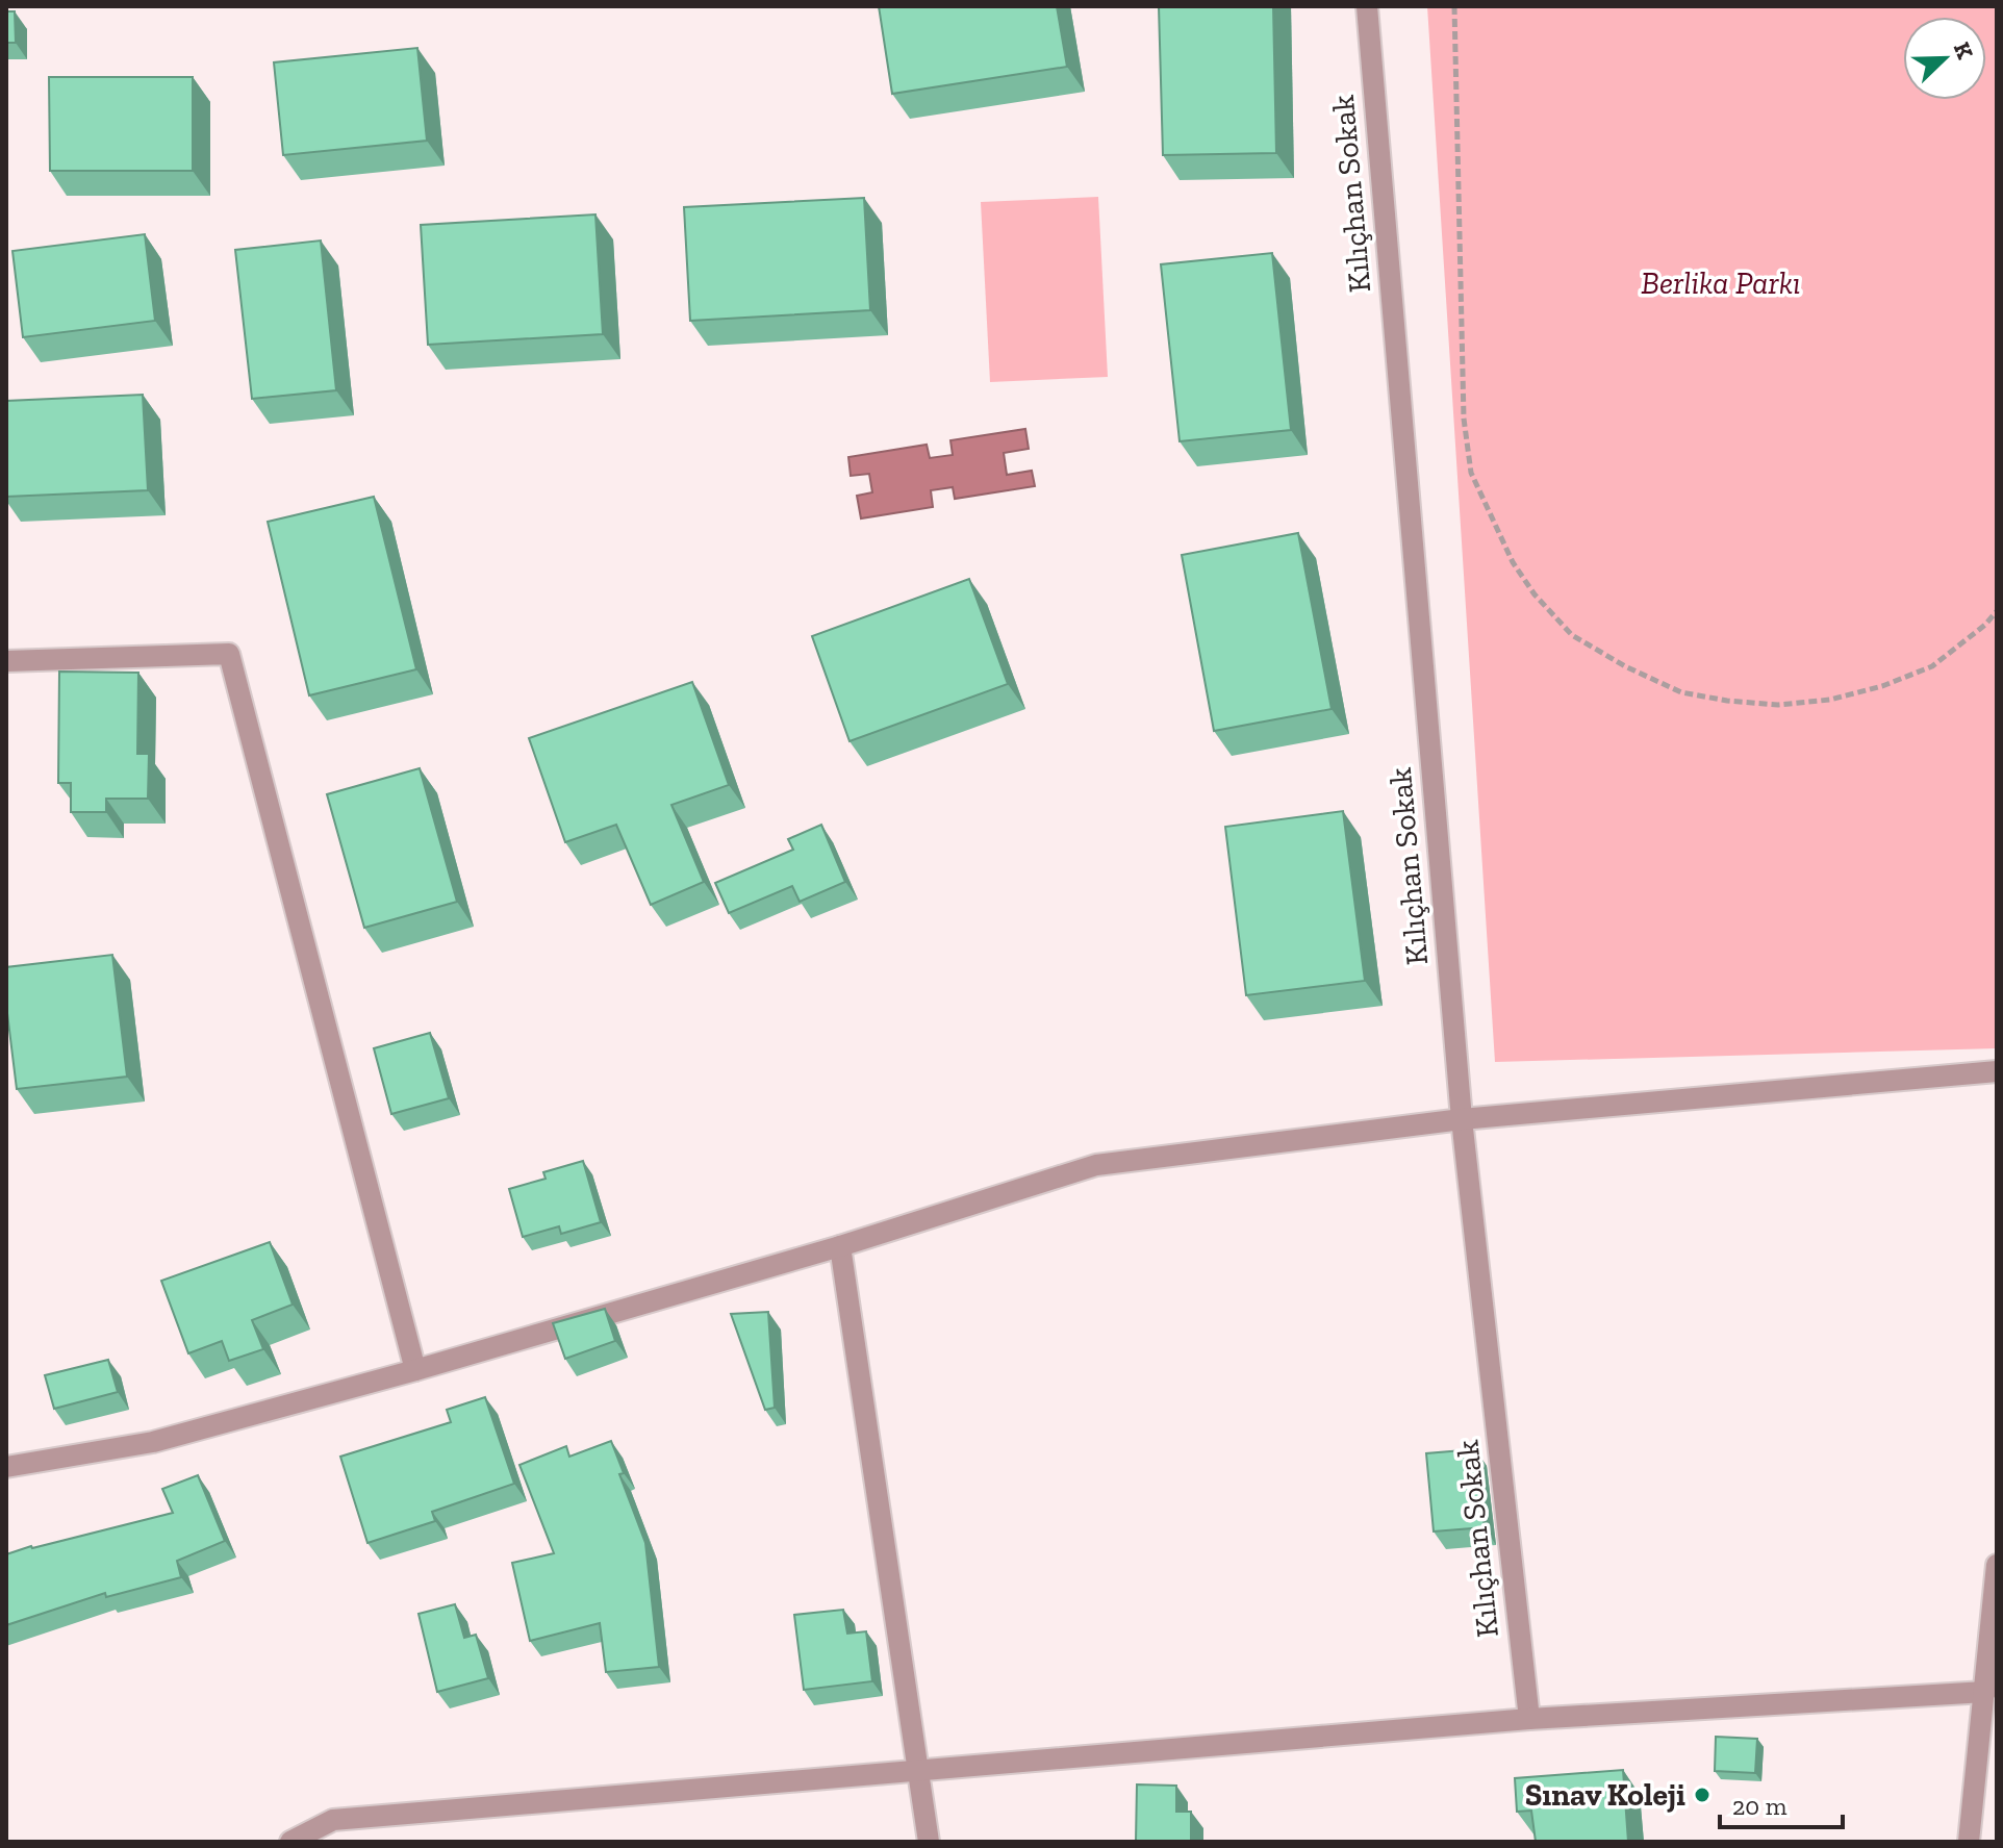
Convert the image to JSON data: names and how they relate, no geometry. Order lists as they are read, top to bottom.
{
  "streets": {
    "street": ["Kılıçhan Sokak"]
  },
  "parks": ["Berlika Parkı"],
  "places": ["Sınav Koleji"],
  "scale_bar": "20 m",
  "north": "top right"
}
